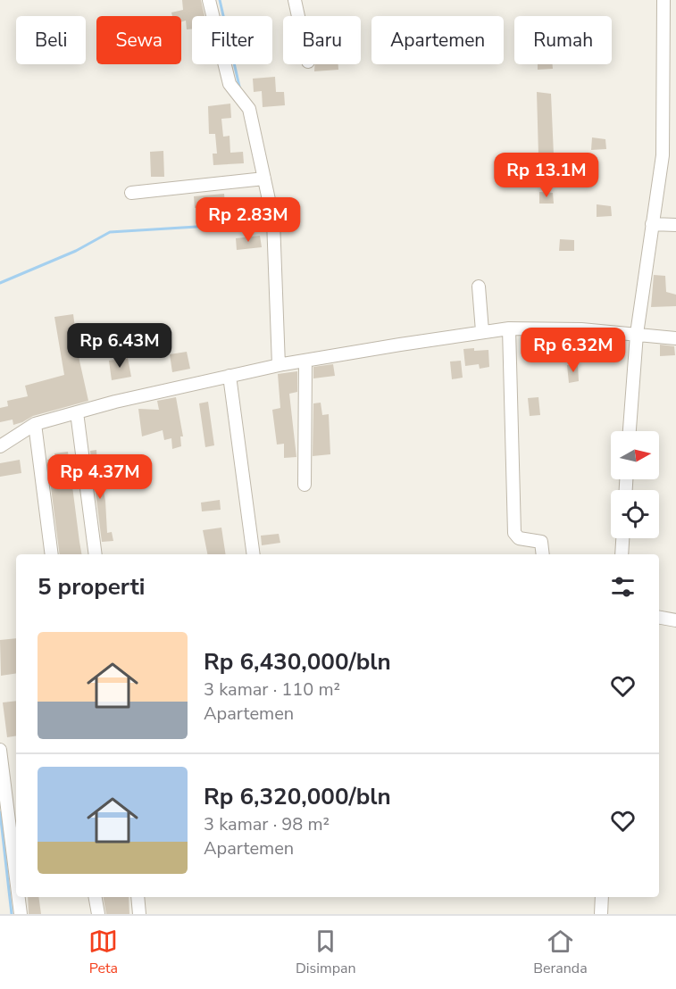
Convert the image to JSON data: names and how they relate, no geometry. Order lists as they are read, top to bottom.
{
  "north": "right",
  "page": {
    "chip": [
      "Beli",
      "Sewa",
      "Filter",
      "Baru",
      "Apartemen",
      "Rumah"
    ],
    "price": [
      "Rp 13.1M",
      "Rp 2.83M",
      "Rp 6.43M",
      "Rp 6.32M",
      "Rp 4.37M"
    ],
    "heading": "5 properti",
    "list": [
      {
        "name": "Rp 6,430,000/bln",
        "note": "3 kamar · 110 m² · Apartemen"
      },
      {
        "name": "Rp 6,320,000/bln",
        "note": "3 kamar · 98 m² · Apartemen"
      }
    ],
    "tabs": ["Peta", "Disimpan", "Beranda"]
  }
}
